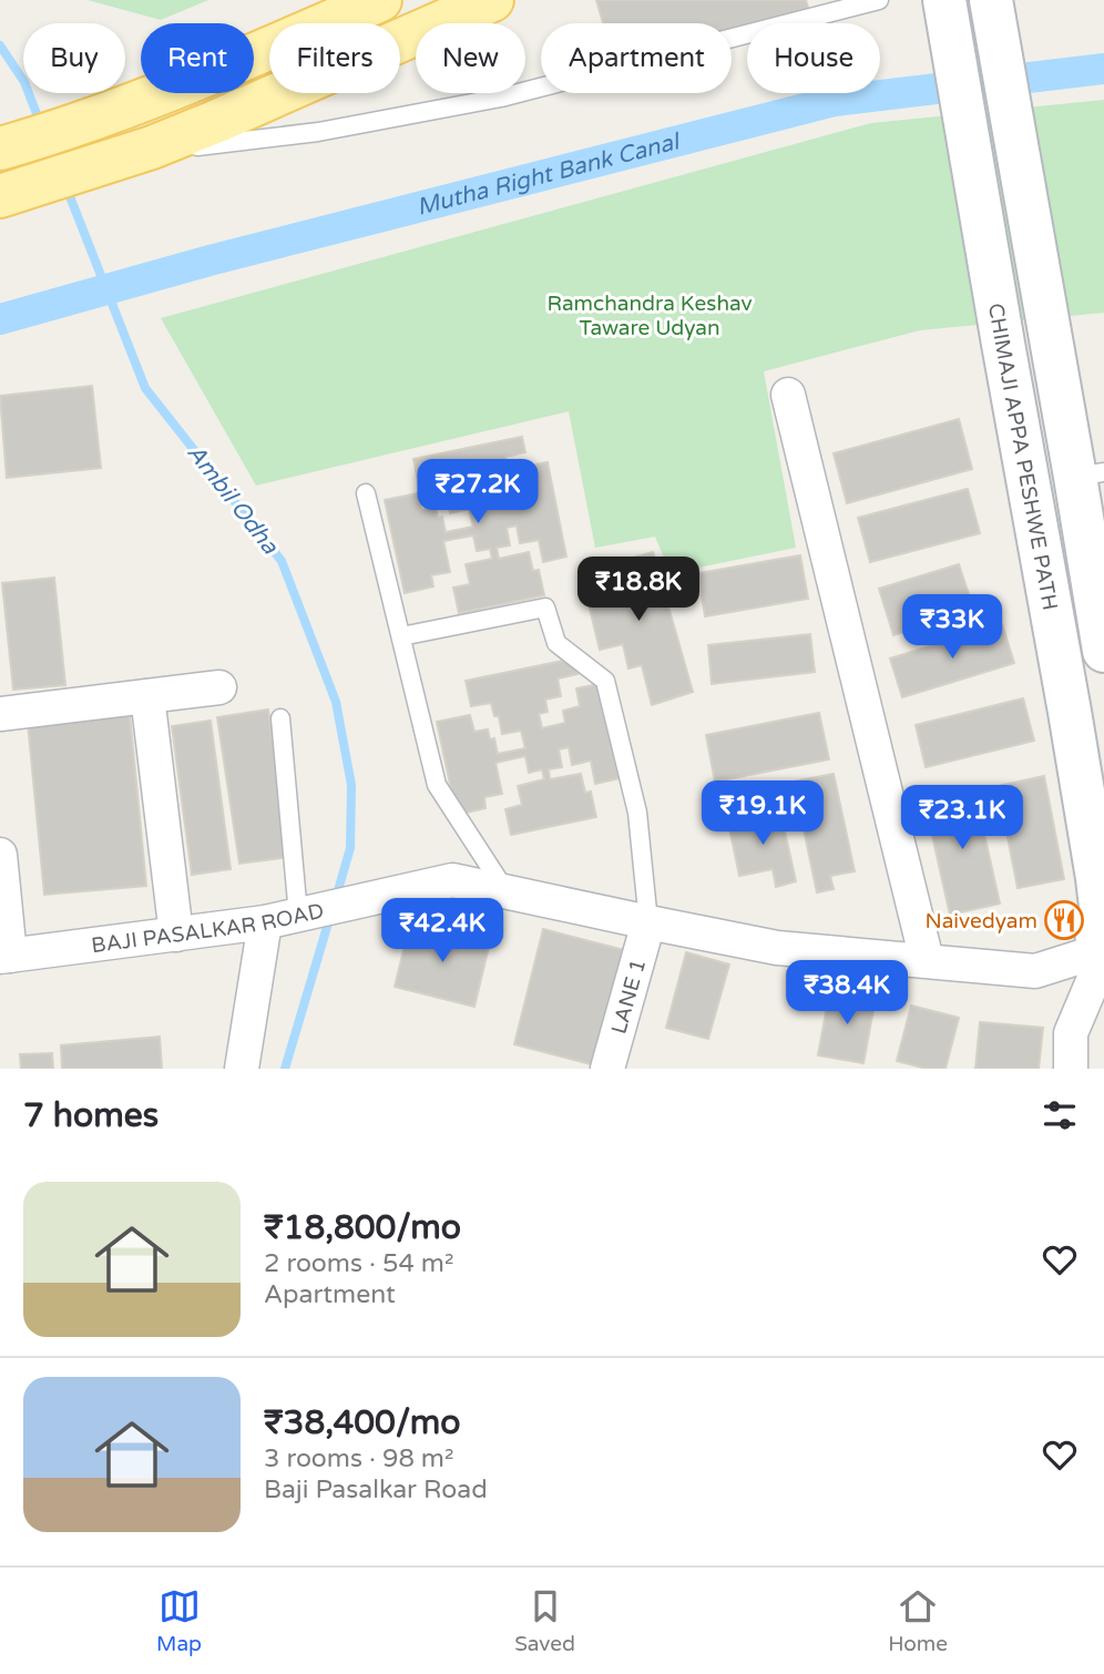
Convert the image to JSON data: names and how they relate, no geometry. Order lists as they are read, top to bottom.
{
  "streets": {
    "main road": ["CHIMAJI APPA PESHWE PATH"],
    "street": ["BAJI PASALKAR ROAD", "LANE 1"]
  },
  "crossings": [
    ["CHIMAJI APPA PESHWE PATH", "BAJI PASALKAR ROAD"],
    ["BAJI PASALKAR ROAD", "LANE 1"]
  ],
  "water": ["Mutha Right Bank Canal", "Ambil Odha"],
  "parks": ["Ramchandra Keshav Taware Udyan"],
  "places": {
    "restaurant": ["Naivedyam"]
  },
  "page": {
    "chip": [
      "Buy",
      "Rent",
      "Filters",
      "New",
      "Apartment",
      "House"
    ],
    "price": [
      "₹27.2K",
      "₹18.8K",
      "₹33K",
      "₹19.1K",
      "₹23.1K",
      "₹42.4K",
      "₹38.4K"
    ],
    "heading": "7 homes",
    "list": [
      {
        "name": "₹18,800/mo",
        "note": "2 rooms · 54 m² · Apartment"
      },
      {
        "name": "₹38,400/mo",
        "note": "3 rooms · 98 m² · Baji Pasalkar Road"
      }
    ],
    "tabs": ["Map", "Saved", "Home"]
  }
}
